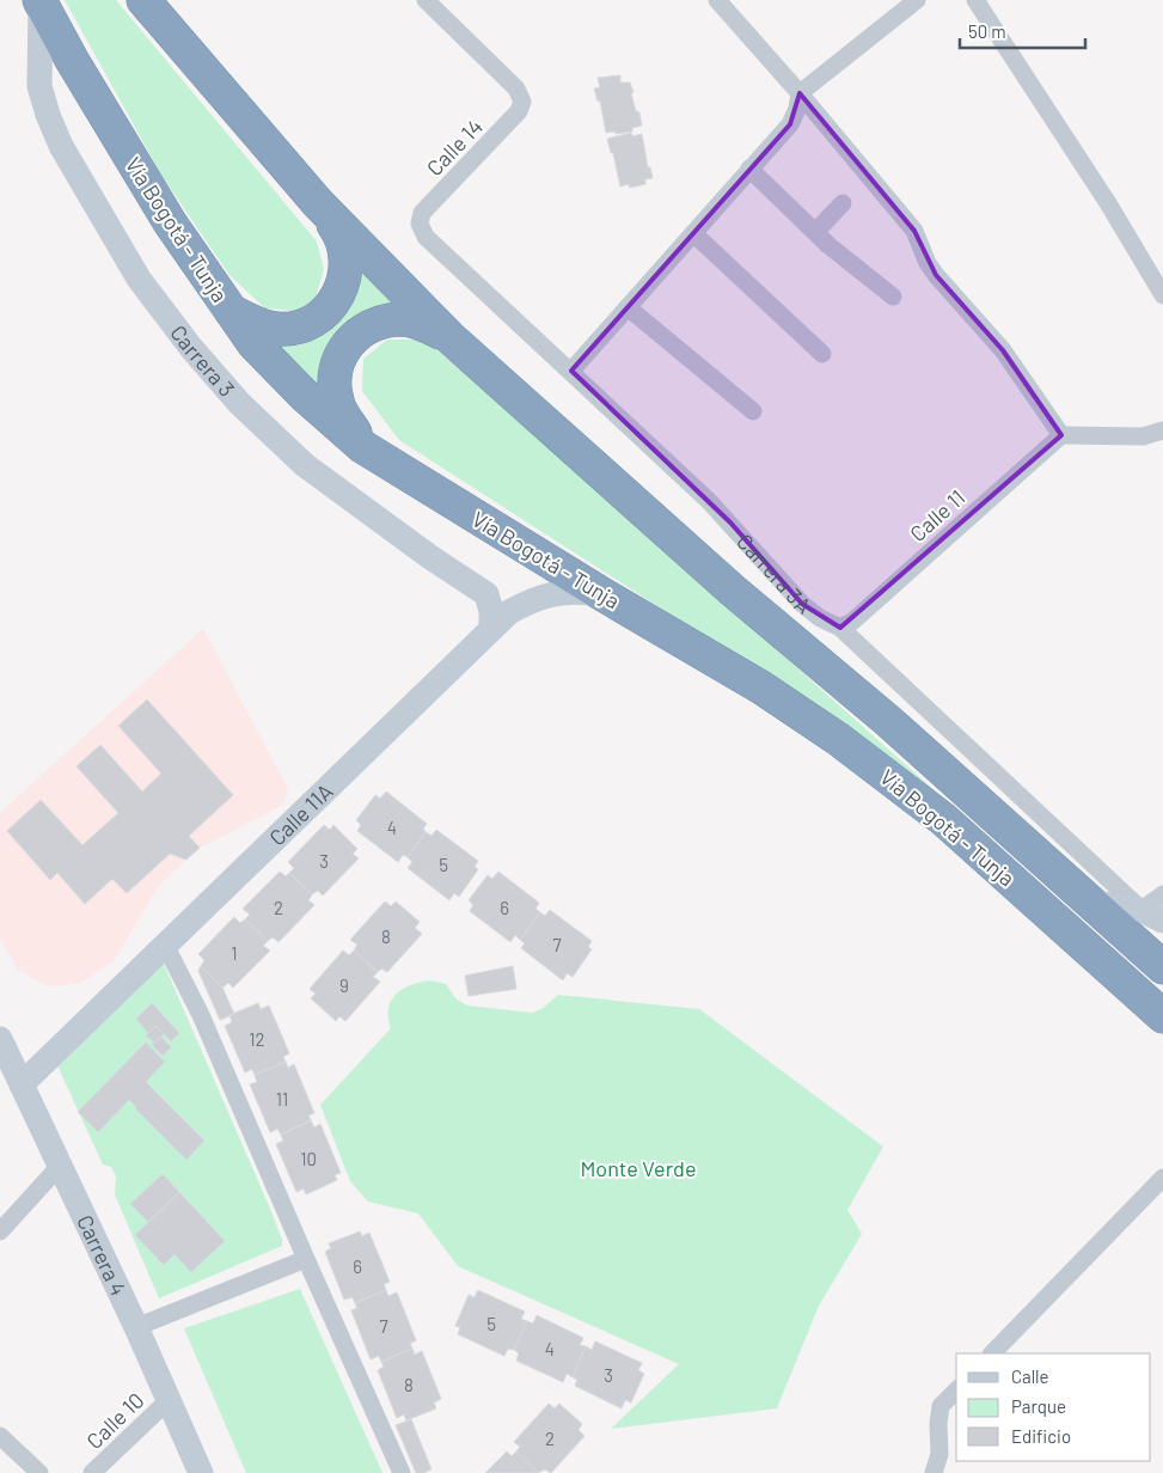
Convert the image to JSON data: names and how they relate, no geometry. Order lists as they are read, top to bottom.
{
  "streets": {
    "highway": ["Vía Bogotá - Tunja"],
    "street": [
      "Calle 14",
      "Carrera 3",
      "Calle 11",
      "Carrera 3A",
      "Calle 11A",
      "Carrera 4",
      "Calle 10"
    ]
  },
  "crossings": [
    ["Calle 14", "Carrera 3A"],
    ["Vía Bogotá - Tunja", "Carrera 3"],
    ["Vía Bogotá - Tunja", "Calle 11A"],
    ["Carrera 3", "Calle 11A"],
    ["Calle 11", "Carrera 3A"],
    ["Calle 11A", "Carrera 4"],
    ["Carrera 4", "Calle 10"]
  ],
  "parks": ["Monte Verde"],
  "house_numbers": [
    "4",
    "3",
    "5",
    "2",
    "6",
    "8",
    "7",
    "1",
    "9",
    "12",
    "11",
    "10",
    "6",
    "5",
    "7",
    "4",
    "3",
    "8",
    "2"
  ],
  "legend": ["Calle", "Parque", "Edificio"],
  "scale_bar": "50 m"
}
